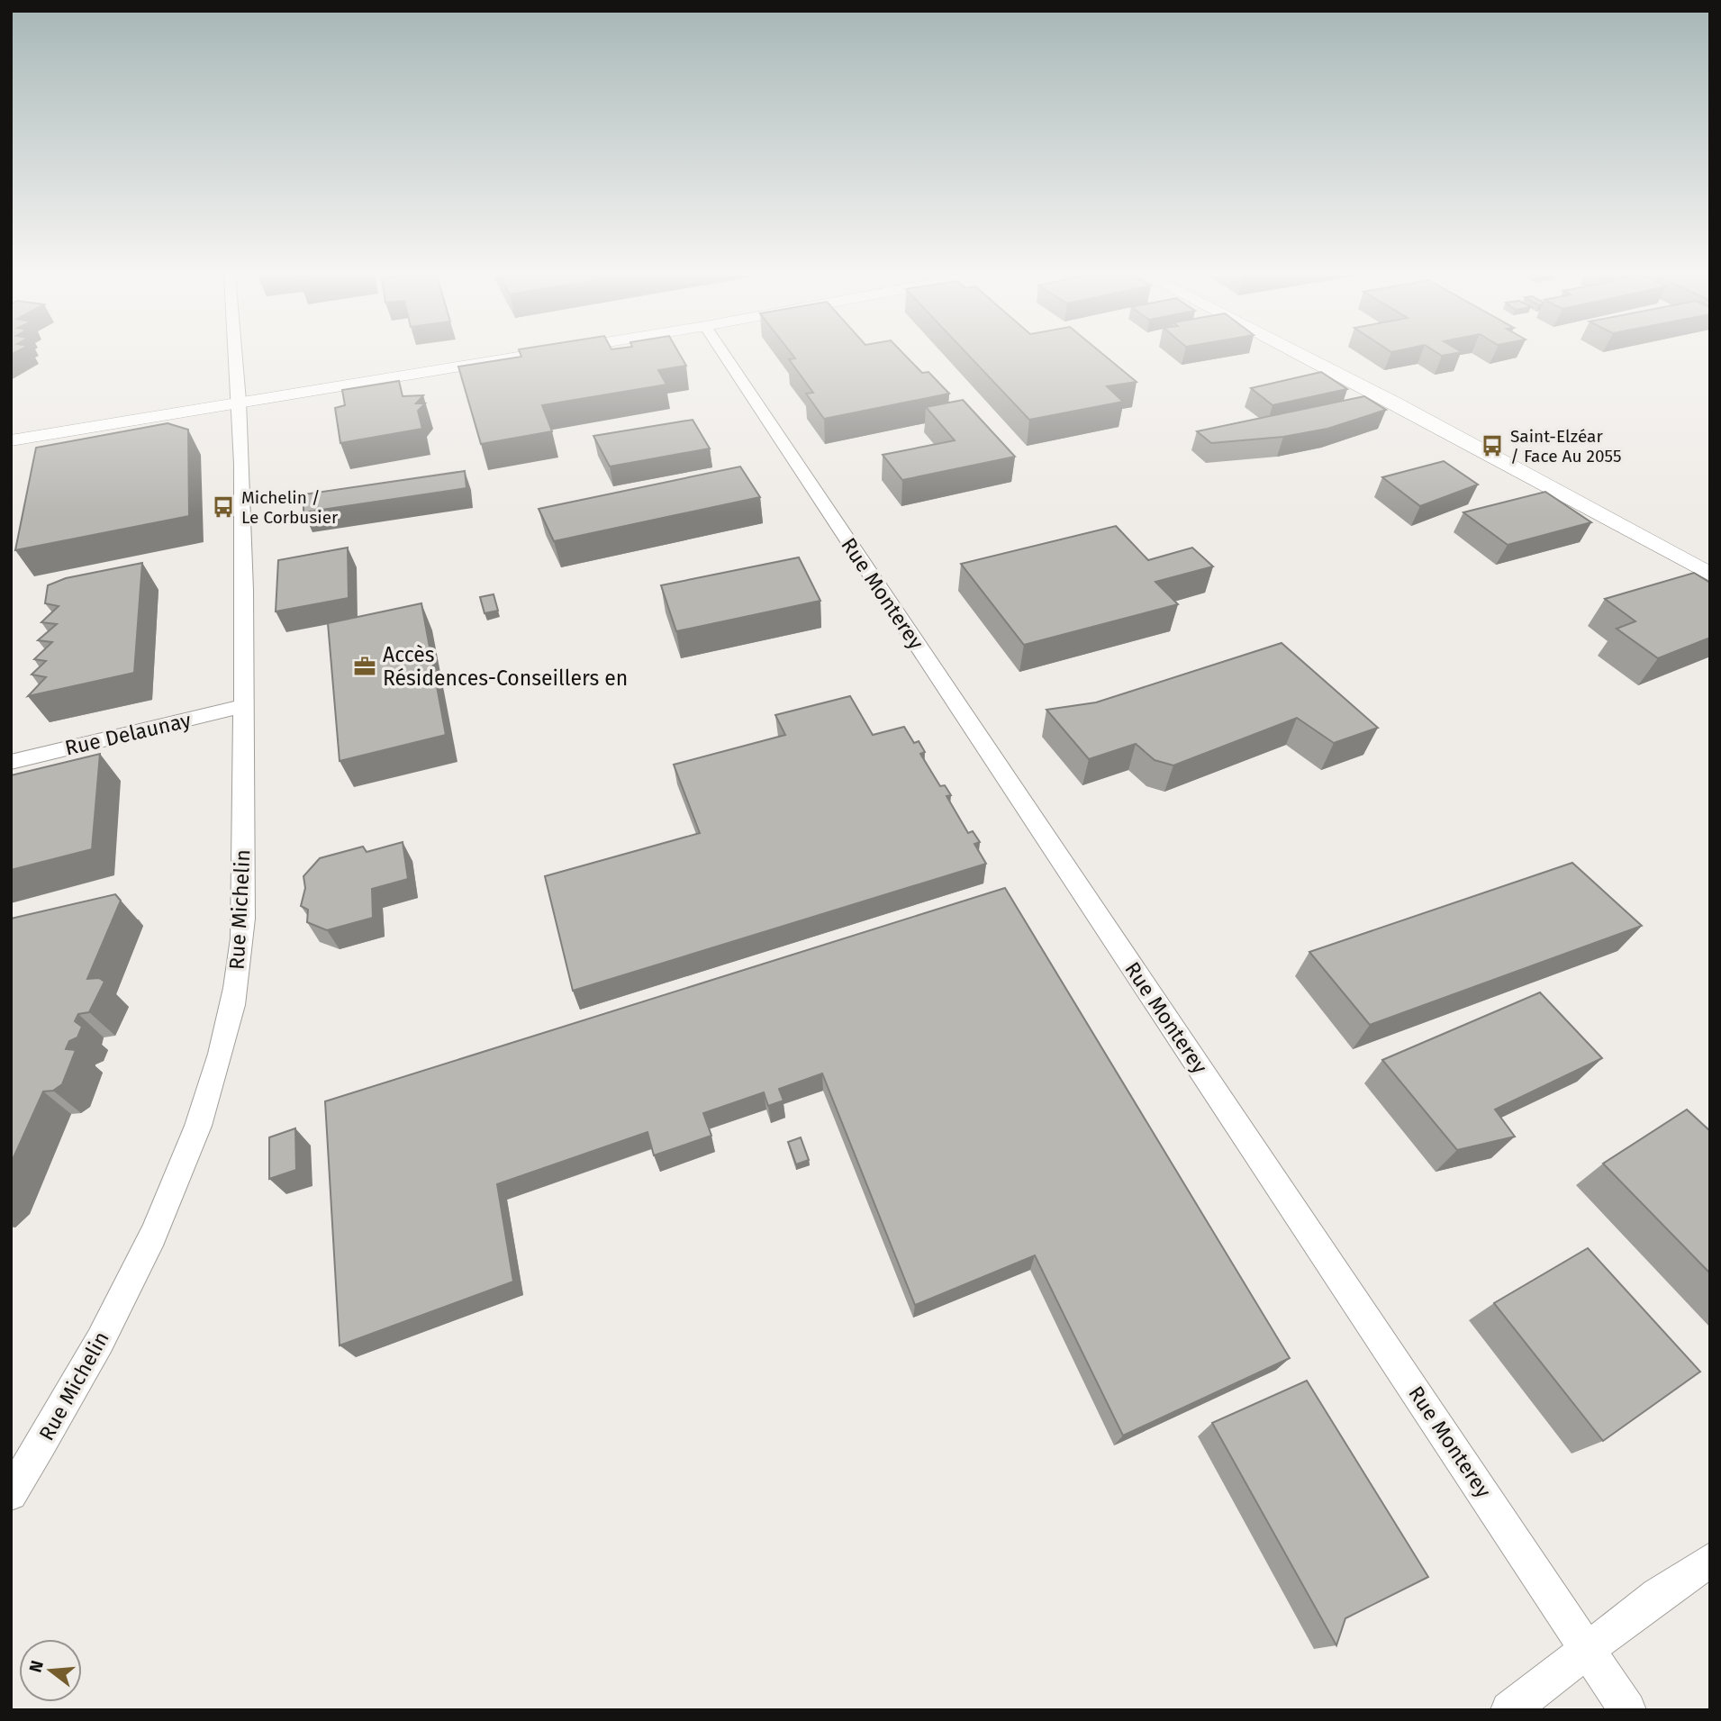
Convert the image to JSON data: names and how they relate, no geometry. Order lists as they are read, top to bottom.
{
  "streets": {
    "street": ["Rue Monterey", "Rue Delaunay", "Rue Michelin"]
  },
  "crossings": [
    ["Rue Delaunay", "Rue Michelin"]
  ],
  "places": {
    "bus stop": ["Saint-Elzéar / Face Au 2055", "Michelin / Le Corbusier"],
    "office": ["Accès Résidences-Conseillers en"]
  },
  "north": "left"
}
